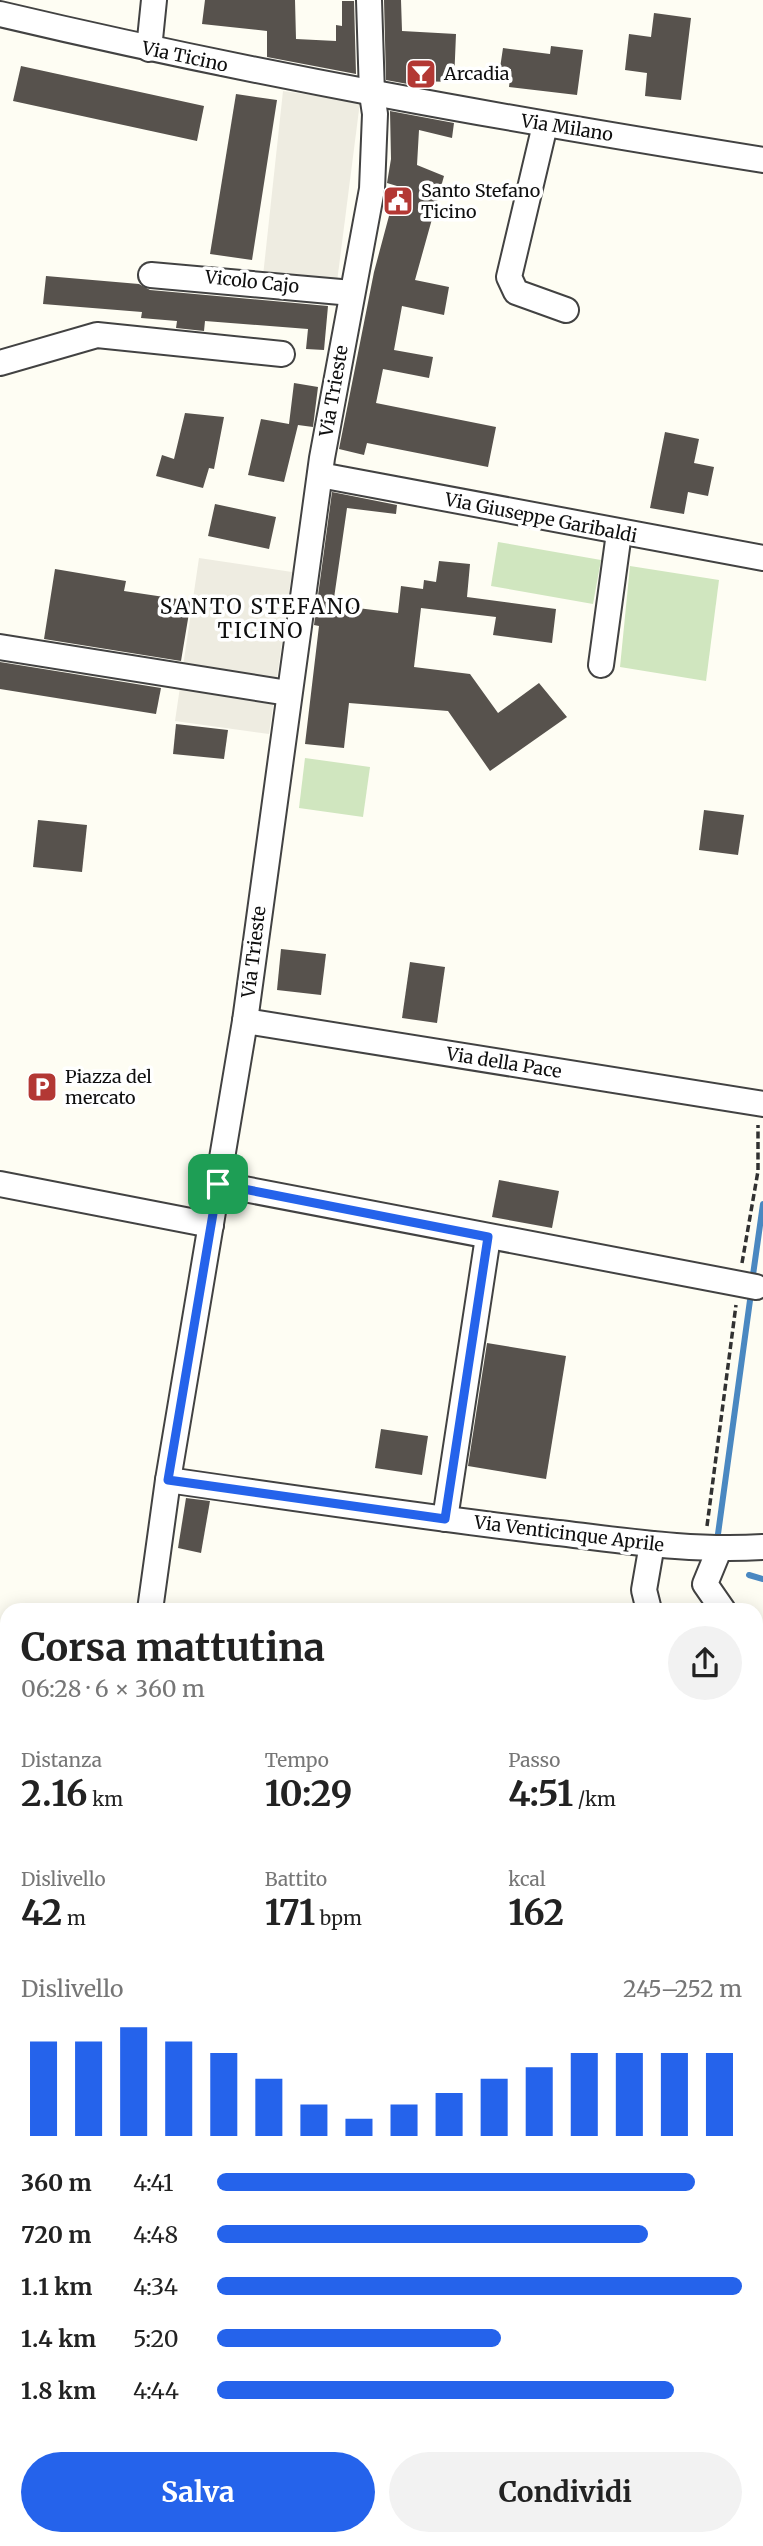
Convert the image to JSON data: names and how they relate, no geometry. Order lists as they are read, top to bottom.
{
  "streets": {
    "street": [
      "Via Ticino",
      "Via Milano",
      "Vicolo Cajo",
      "Via Trieste",
      "Via Giuseppe Garibaldi",
      "Via della Pace",
      "Via Venticinque Aprile"
    ]
  },
  "crossings": [
    ["Via Ticino", "Via Milano"],
    ["Via Ticino", "Via Trieste"],
    ["Via Milano", "Via Trieste"],
    ["Vicolo Cajo", "Via Trieste"],
    ["Via Trieste", "Via Giuseppe Garibaldi"],
    ["Via Trieste", "Via della Pace"],
    ["Via Trieste", "Via Venticinque Aprile"]
  ],
  "districts": ["SANTO STEFANO TICINO"],
  "places": {
    "bar": ["Arcadia"],
    "public building": ["Santo Stefano Ticino"],
    "parking": ["Piazza del mercato"]
  },
  "page": {
    "heading": ["Corsa mattutina", "06:28 · 6 × 360 m"],
    "stats": [
      ["Distanza", "2.16 km"],
      ["Tempo", "10:29"],
      ["Passo", "4:51 /km"],
      ["Dislivello", "42 m"],
      ["Battito", "171 bpm"],
      ["kcal", "162"]
    ],
    "chart": ["Dislivello", "245–252 m"],
    "list": [
      {
        "name": "360 m",
        "note": "4:41"
      },
      {
        "name": "720 m",
        "note": "4:48"
      },
      {
        "name": "1.1 km",
        "note": "4:34"
      },
      {
        "name": "1.4 km",
        "note": "5:20"
      },
      {
        "name": "1.8 km",
        "note": "4:44"
      }
    ],
    "buttons": ["Salva", "Condividi"]
  }
}
